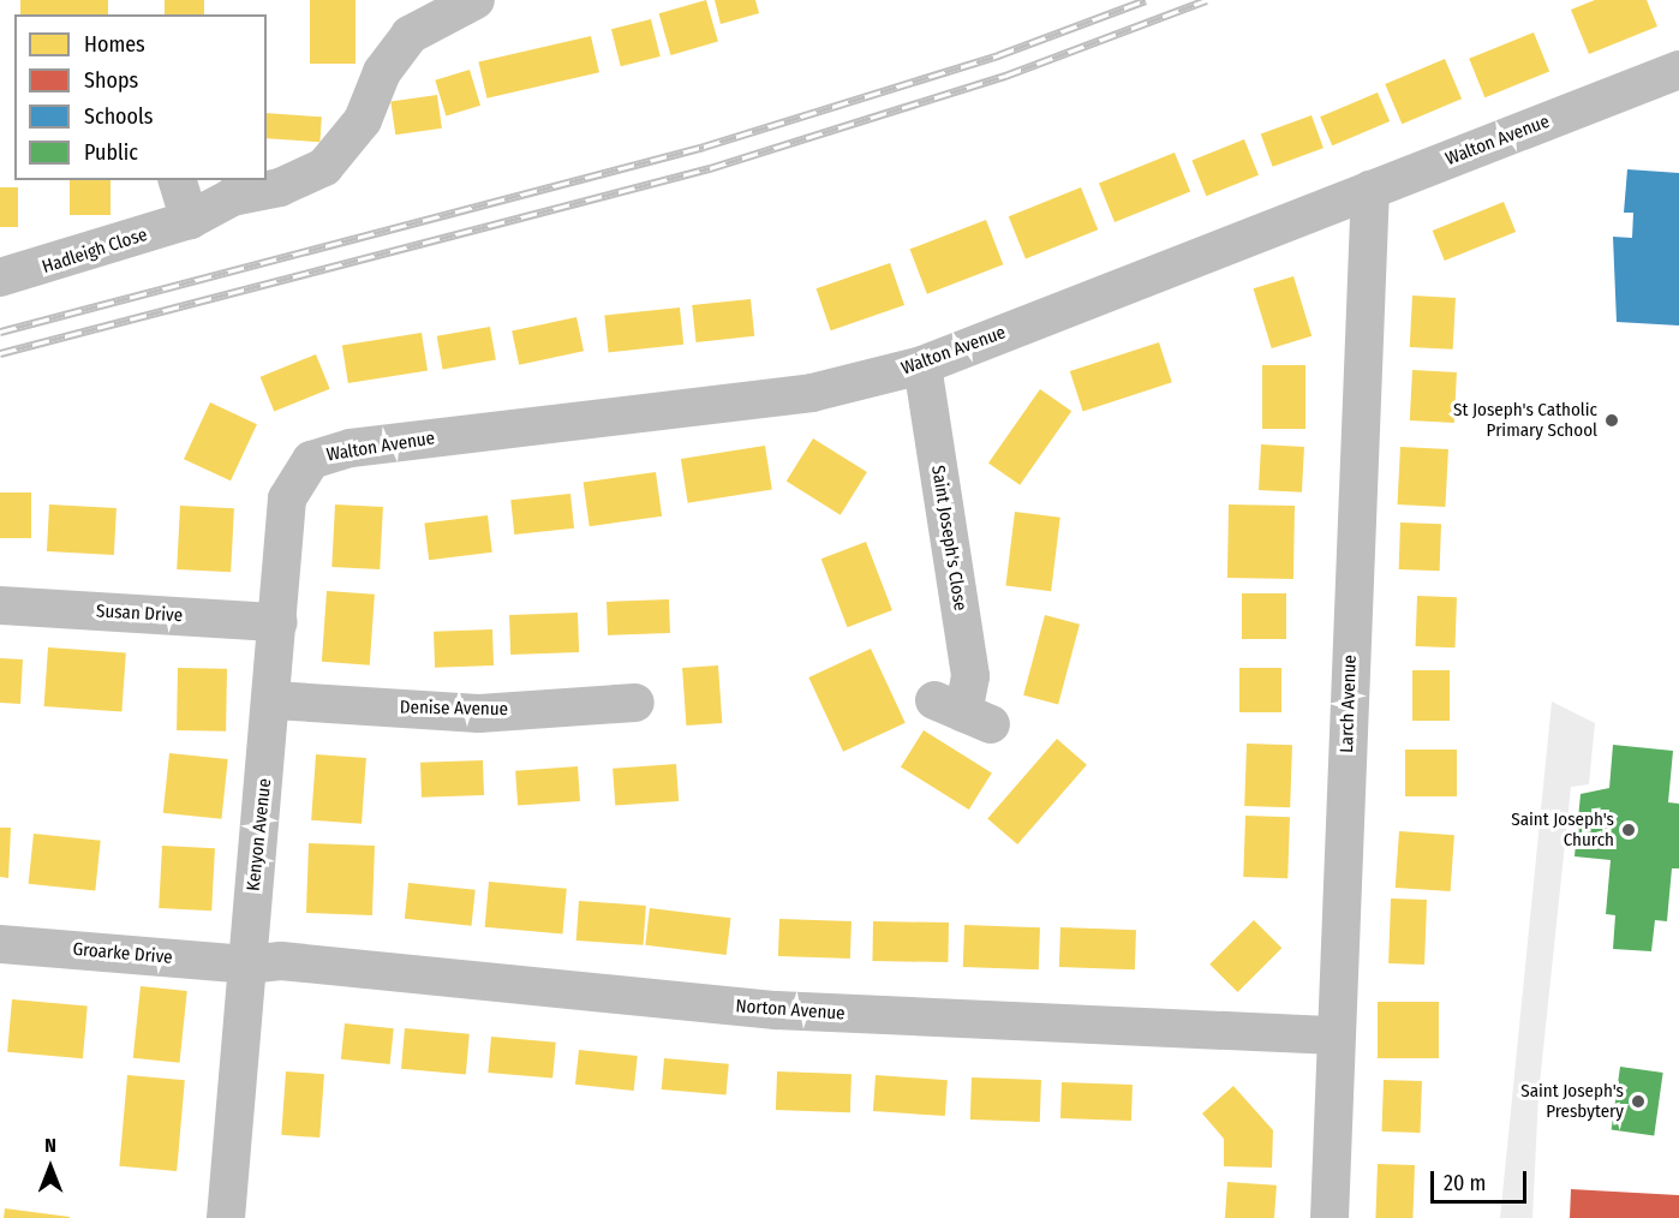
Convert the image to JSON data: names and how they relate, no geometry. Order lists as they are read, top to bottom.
{
  "streets": {
    "street": [
      "Walton Avenue",
      "Hadleigh Close",
      "Saint Joseph's Close",
      "Susan Drive",
      "Larch Avenue",
      "Denise Avenue",
      "Kenyon Avenue",
      "Groarke Drive",
      "Norton Avenue"
    ]
  },
  "crossings": [
    ["Walton Avenue", "Saint Joseph's Close"],
    ["Walton Avenue", "Larch Avenue"],
    ["Walton Avenue", "Kenyon Avenue"],
    ["Susan Drive", "Kenyon Avenue"],
    ["Larch Avenue", "Norton Avenue"],
    ["Denise Avenue", "Kenyon Avenue"],
    ["Kenyon Avenue", "Groarke Drive"],
    ["Kenyon Avenue", "Norton Avenue"],
    ["Groarke Drive", "Norton Avenue"]
  ],
  "places": ["St Joseph's Catholic Primary School", "Saint Joseph's Church", "Saint Joseph's Presbytery"],
  "legend": [
    "Homes",
    "Shops",
    "Schools",
    "Public"
  ],
  "scale_bar": "20 m",
  "north": "top"
}
